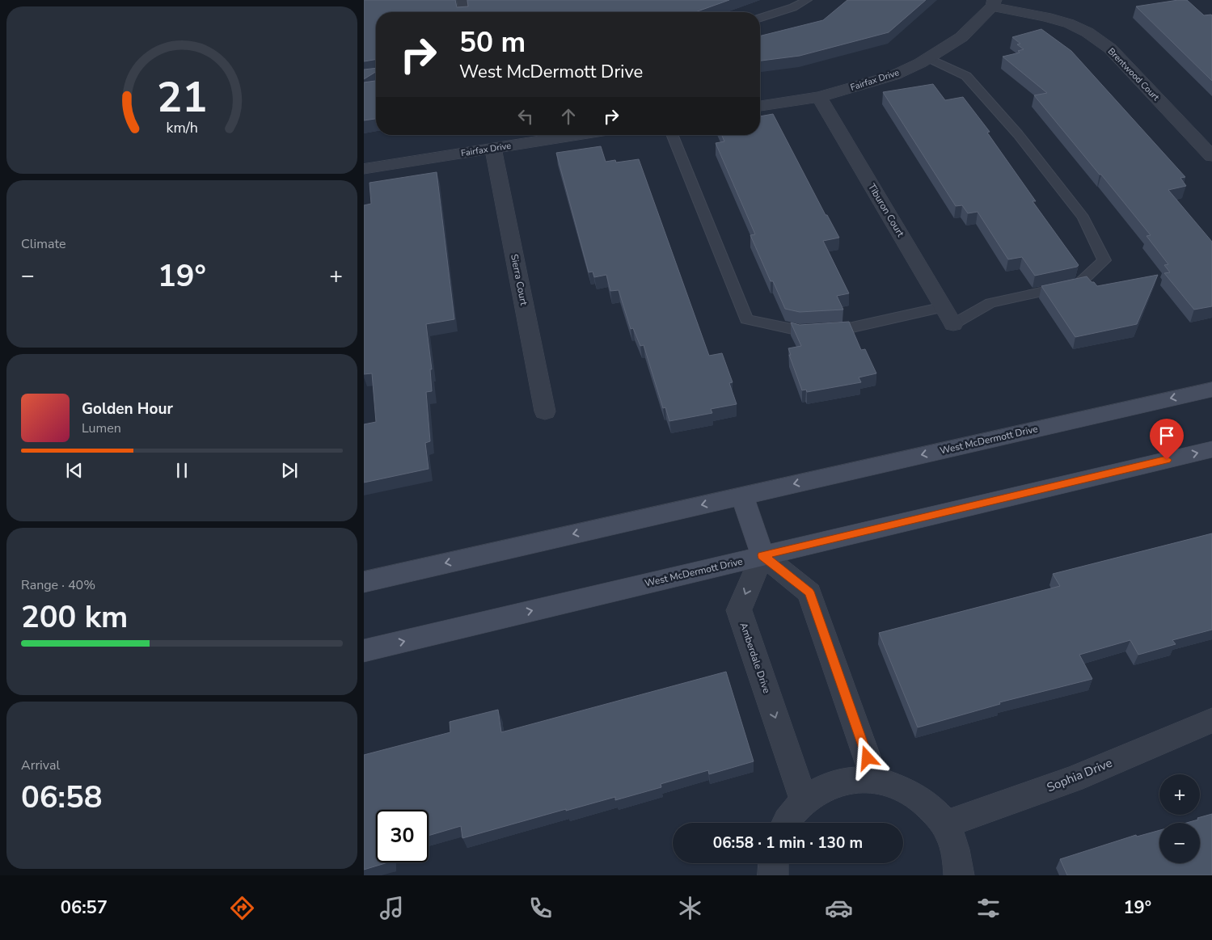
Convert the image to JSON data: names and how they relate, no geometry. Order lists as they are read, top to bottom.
{
  "streets": {
    "main road": ["West McDermott Drive"],
    "street": [
      "Brentwood Court",
      "Fairfax Drive",
      "Tiburon Court",
      "Sierra Court",
      "Amberdale Drive",
      "Sophia Drive"
    ]
  },
  "crossings": [
    ["Brentwood Court", "Fairfax Drive"],
    ["Fairfax Drive", "Tiburon Court"],
    ["Fairfax Drive", "Sierra Court"],
    ["West McDermott Drive", "Amberdale Drive"]
  ],
  "page": {
    "turn": ["50 m", "West McDermott Drive"],
    "tile": [
      "Climate",
      ["Range · 40%", "200 km"],
      ["Arrival", "06:58"]
    ],
    "heat": ["−", "19°", "+"],
    "song": ["Golden Hour", "Lumen"],
    "map_buttons": ["+", "−"],
    "limit": "30",
    "trip": "06:58 · 1 min · 130 m",
    "tabs": ["06:57", "19°"],
    "gauge": ["21", "km/h"]
  }
}
